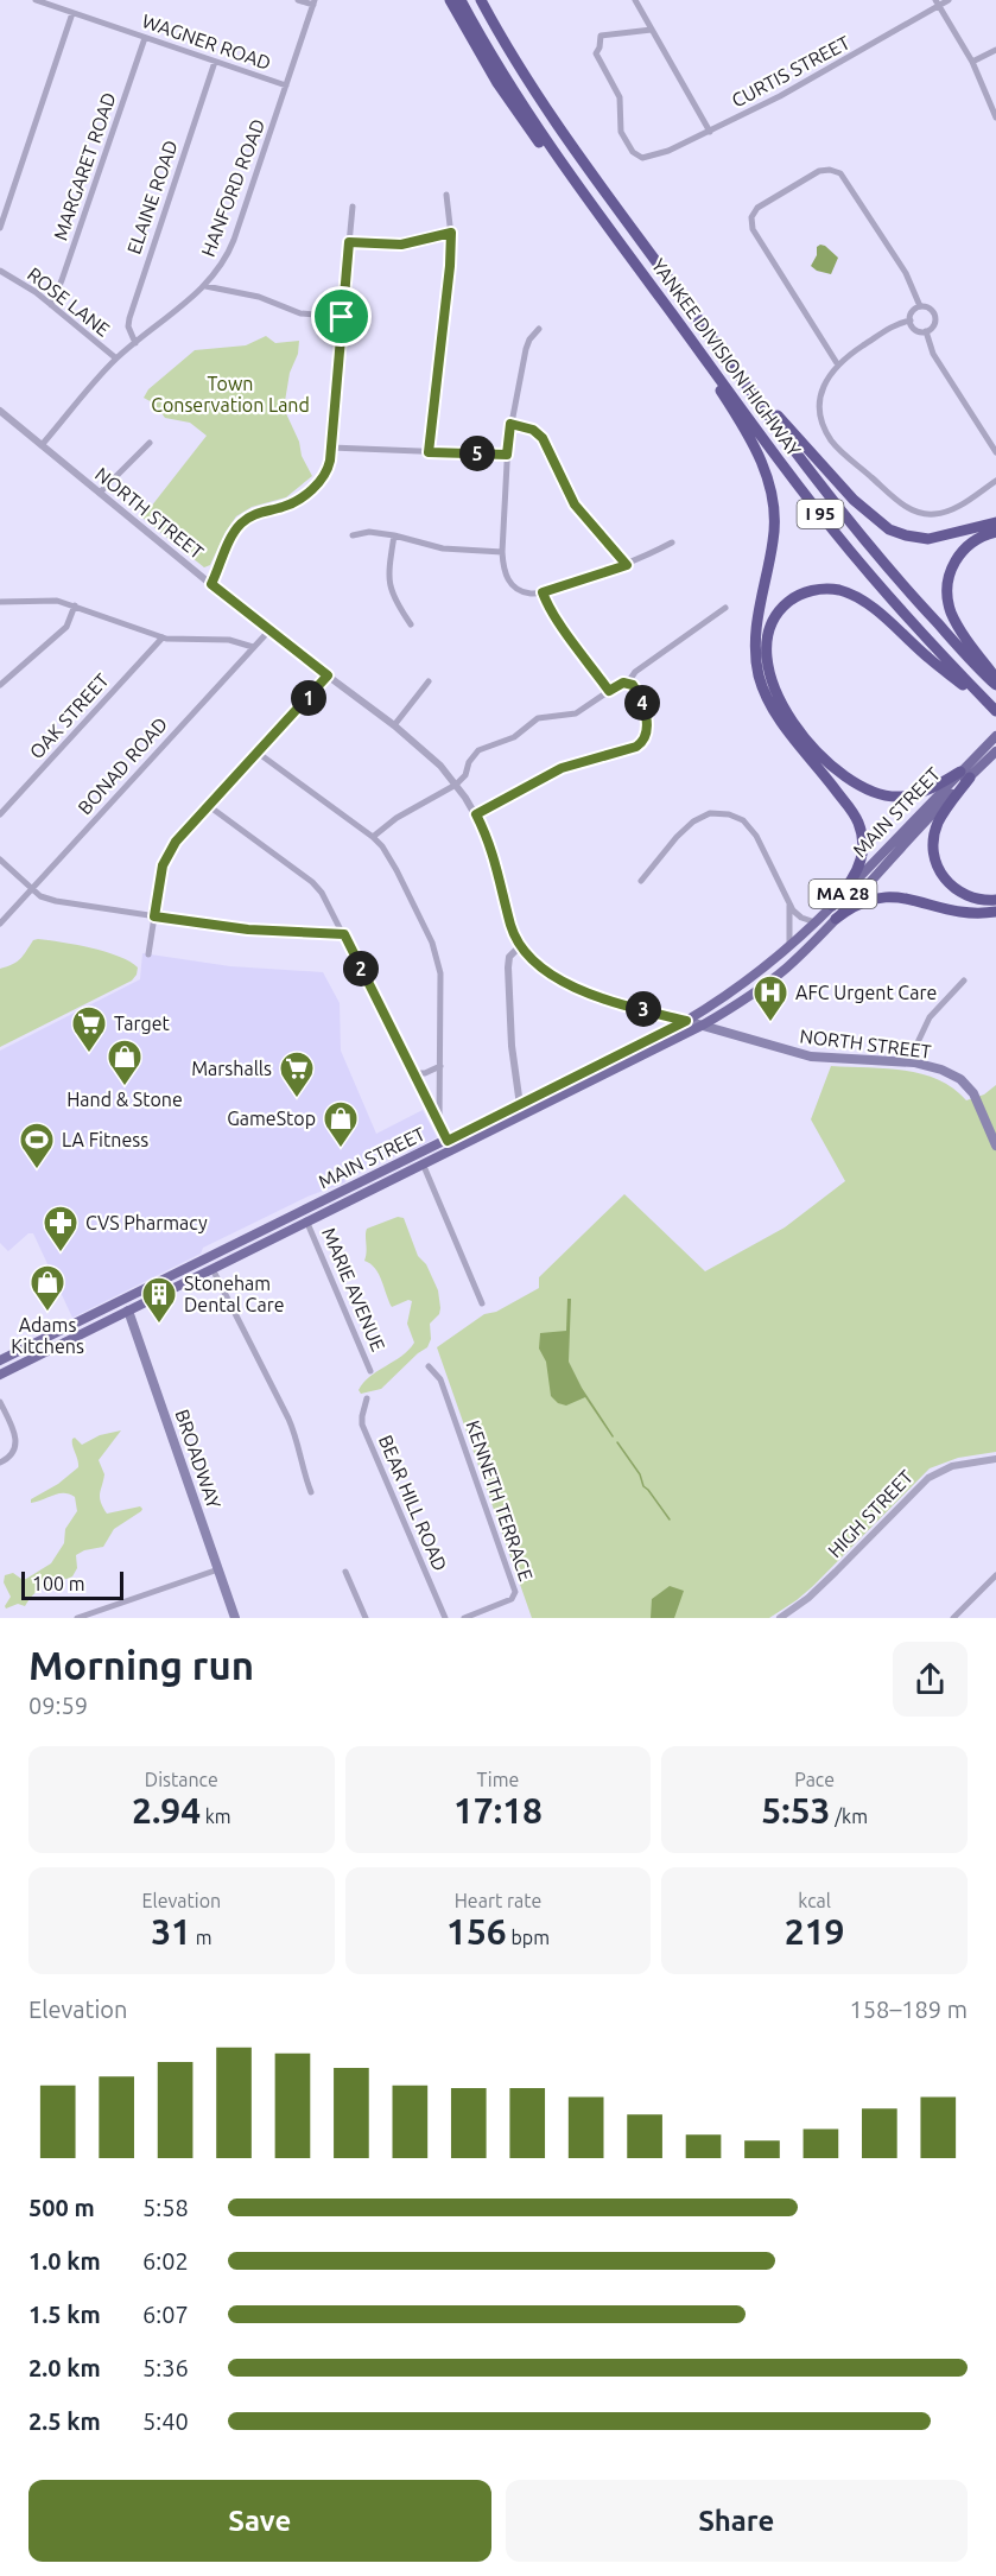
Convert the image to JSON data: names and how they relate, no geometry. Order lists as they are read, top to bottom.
{
  "streets": {
    "highway": ["YANKEE DIVISION HIGHWAY", "I 95"],
    "main road": [
      "NORTH STREET",
      "MAIN STREET",
      "MA 28",
      "BROADWAY"
    ],
    "street": [
      "WAGNER ROAD",
      "CURTIS STREET",
      "MARGARET ROAD",
      "HANFORD ROAD",
      "ELAINE ROAD",
      "ROSE LANE",
      "OAK STREET",
      "BONAD ROAD",
      "MARIE AVENUE",
      "KENNETH TERRACE",
      "BEAR HILL ROAD",
      "HIGH STREET"
    ]
  },
  "crossings": [
    ["WAGNER ROAD", "MARGARET ROAD"],
    ["WAGNER ROAD", "HANFORD ROAD"],
    ["WAGNER ROAD", "ELAINE ROAD"],
    ["MARGARET ROAD", "ROSE LANE"],
    ["HANFORD ROAD", "ELAINE ROAD"],
    ["HANFORD ROAD", "ROSE LANE"],
    ["HANFORD ROAD", "NORTH STREET"],
    ["NORTH STREET", "BONAD ROAD"],
    ["NORTH STREET", "MAIN STREET"],
    ["MAIN STREET", "MARIE AVENUE"],
    ["MAIN STREET", "BROADWAY"]
  ],
  "parks": ["Town Conservation Land"],
  "places": {
    "hospital": ["AFC Urgent Care"],
    "supermarket": ["Target", "Marshalls"],
    "shop": ["Hand & Stone", "GameStop", "Adams Kitchens"],
    "sports": ["LA Fitness"],
    "pharmacy": ["CVS Pharmacy"],
    "building": ["Stoneham Dental Care"]
  },
  "scale_bar": "100 m",
  "page": {
    "pins": [
      "5",
      "1",
      "4",
      "2",
      "3"
    ],
    "scale": "100 m",
    "heading": ["Morning run", "09:59"],
    "stats": [
      ["Distance", "2.94 km"],
      ["Time", "17:18"],
      ["Pace", "5:53 /km"],
      ["Elevation", "31 m"],
      ["Heart rate", "156 bpm"],
      ["kcal", "219"]
    ],
    "chart": ["Elevation", "158–189 m"],
    "list": [
      {
        "name": "500 m",
        "note": "5:58"
      },
      {
        "name": "1.0 km",
        "note": "6:02"
      },
      {
        "name": "1.5 km",
        "note": "6:07"
      },
      {
        "name": "2.0 km",
        "note": "5:36"
      },
      {
        "name": "2.5 km",
        "note": "5:40"
      }
    ],
    "buttons": ["Save", "Share"]
  }
}
